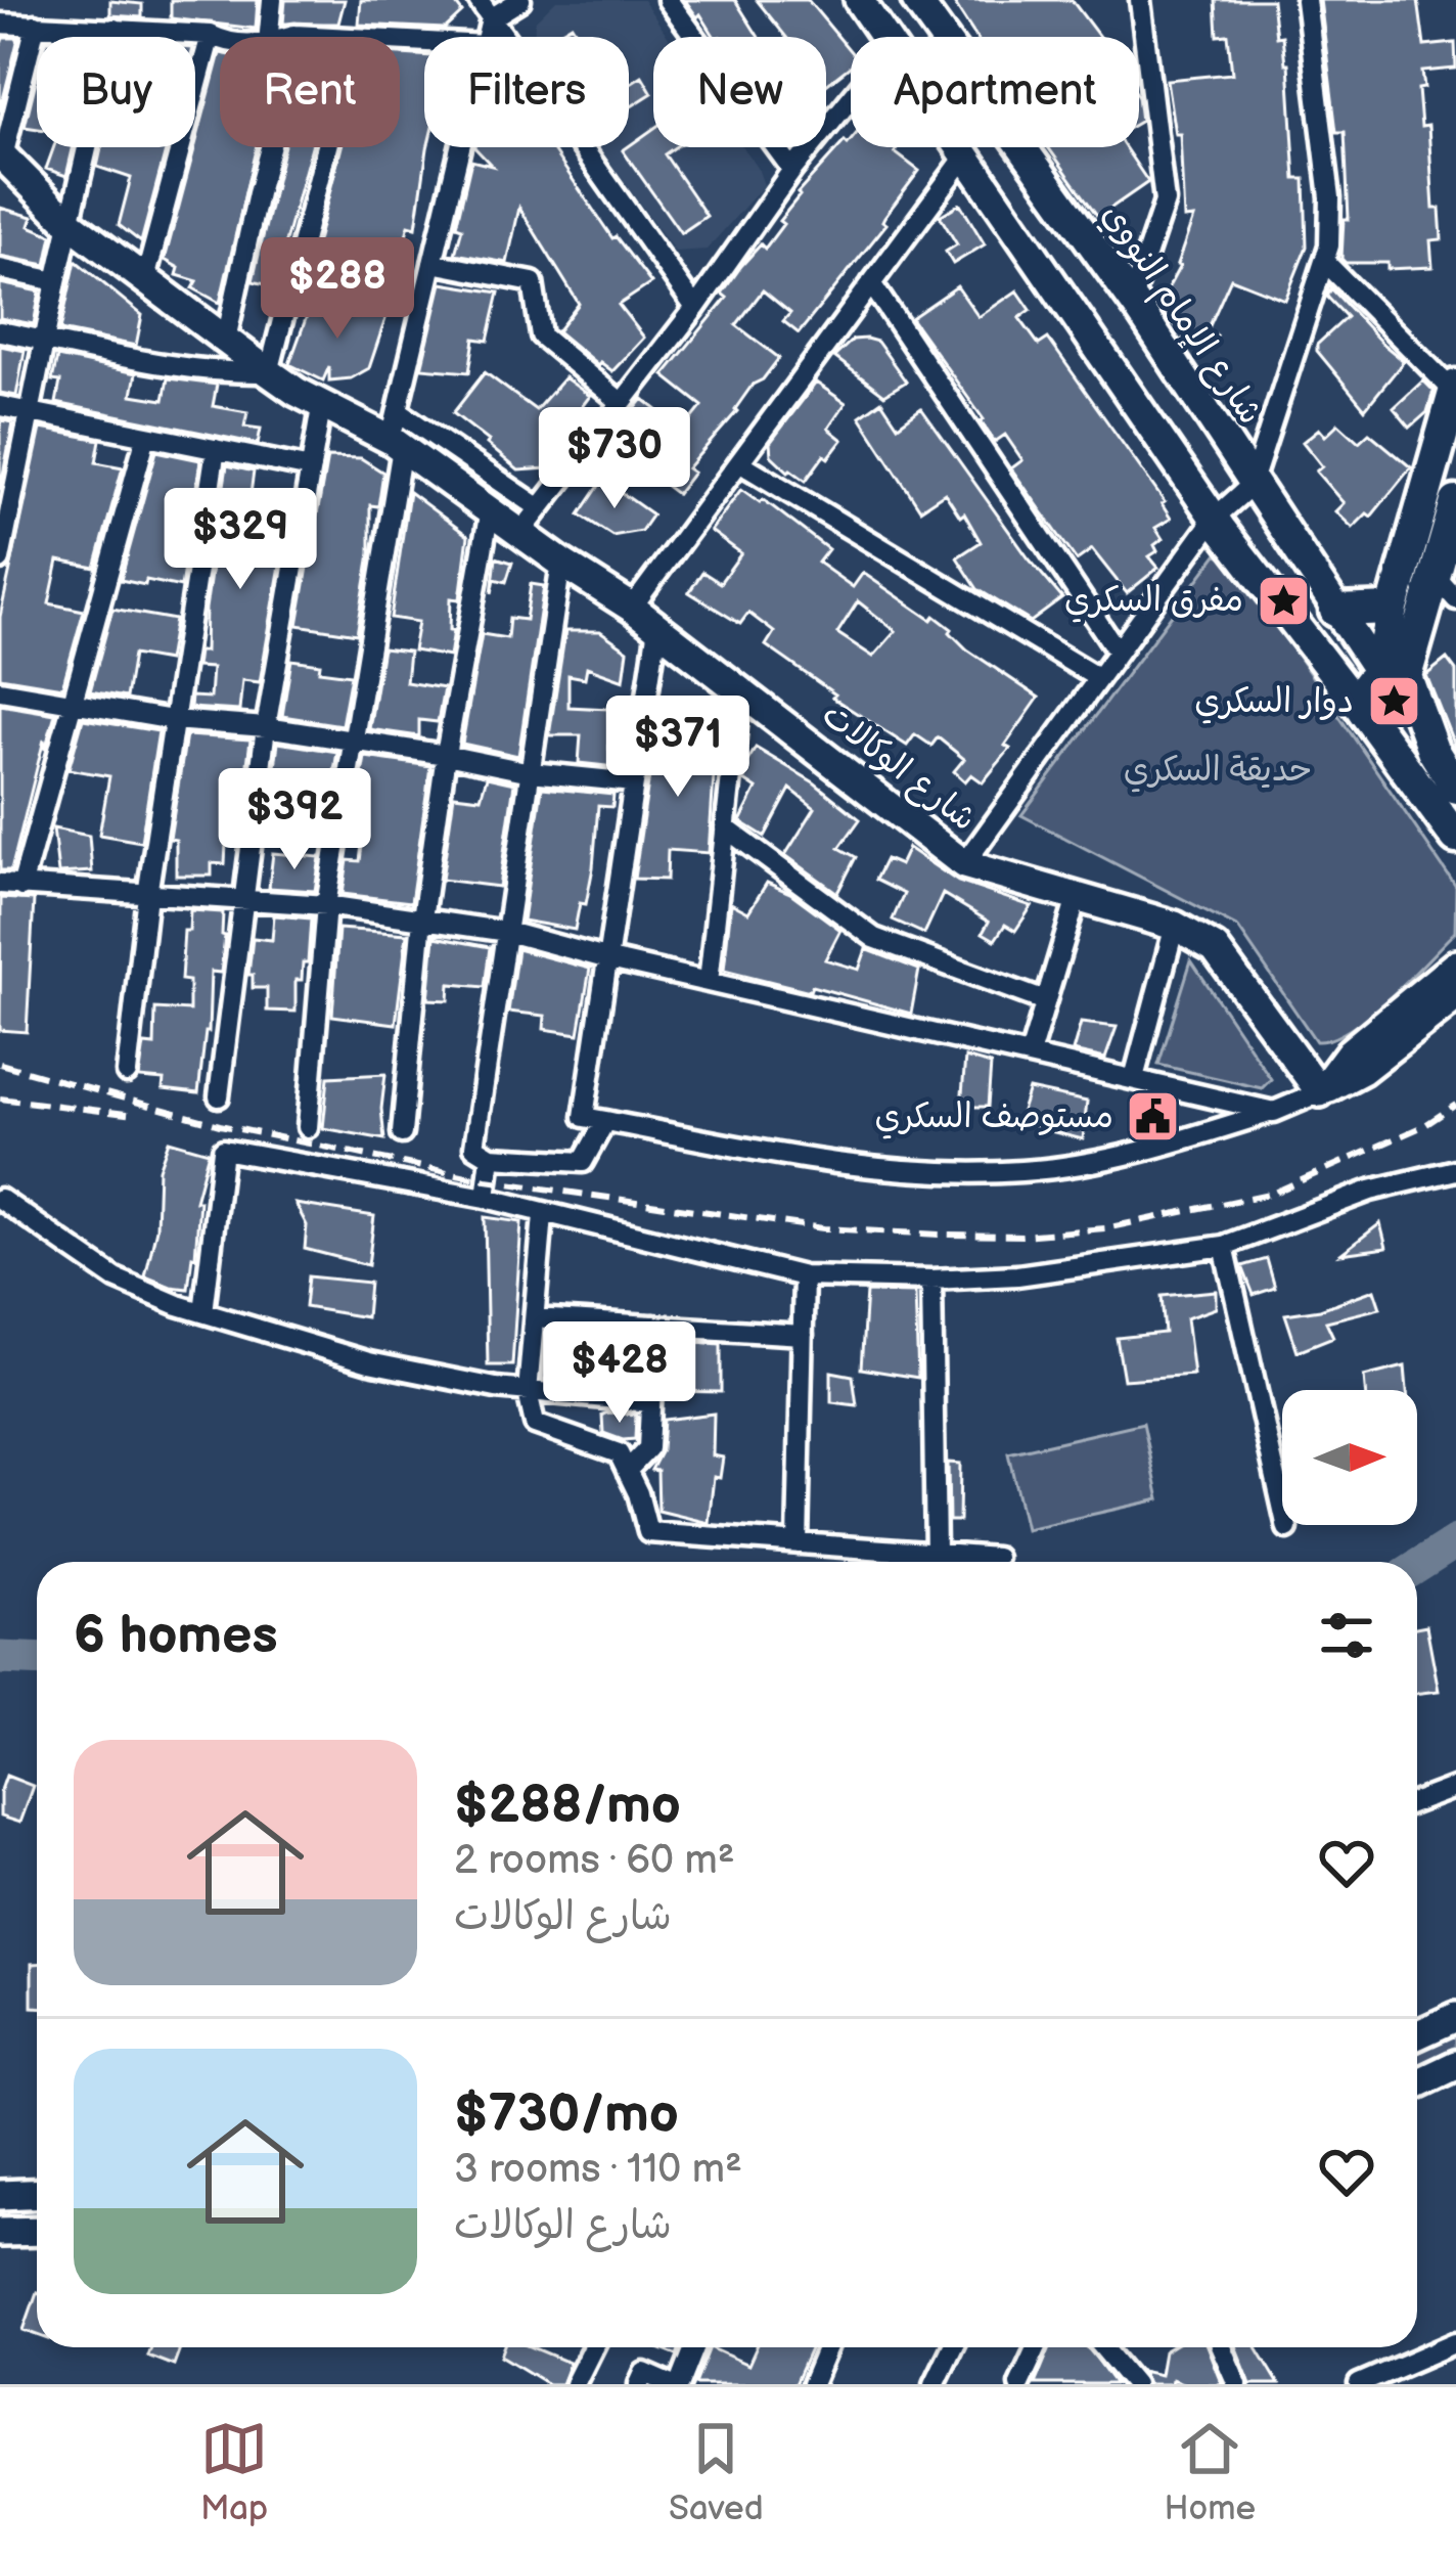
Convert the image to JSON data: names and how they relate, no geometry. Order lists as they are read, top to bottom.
{
  "streets": {
    "street": ["شارع الإمام النووي", "شارع الوكالات"]
  },
  "parks": ["حديقة السكري"],
  "places": {
    "place": ["مفرق السكري", "دوار السكري"],
    "public building": ["مستوصف السكري"]
  },
  "north": "right",
  "page": {
    "chip": [
      "Buy",
      "Rent",
      "Filters",
      "New",
      "Apartment"
    ],
    "price": [
      "$288",
      "$730",
      "$329",
      "$371",
      "$392",
      "$428"
    ],
    "heading": "6 homes",
    "list": [
      {
        "name": "$288/mo",
        "note": "2 rooms · 60 m² · شارع الوكالات"
      },
      {
        "name": "$730/mo",
        "note": "3 rooms · 110 m² · شارع الوكالات"
      }
    ],
    "tabs": ["Map", "Saved", "Home"]
  }
}
